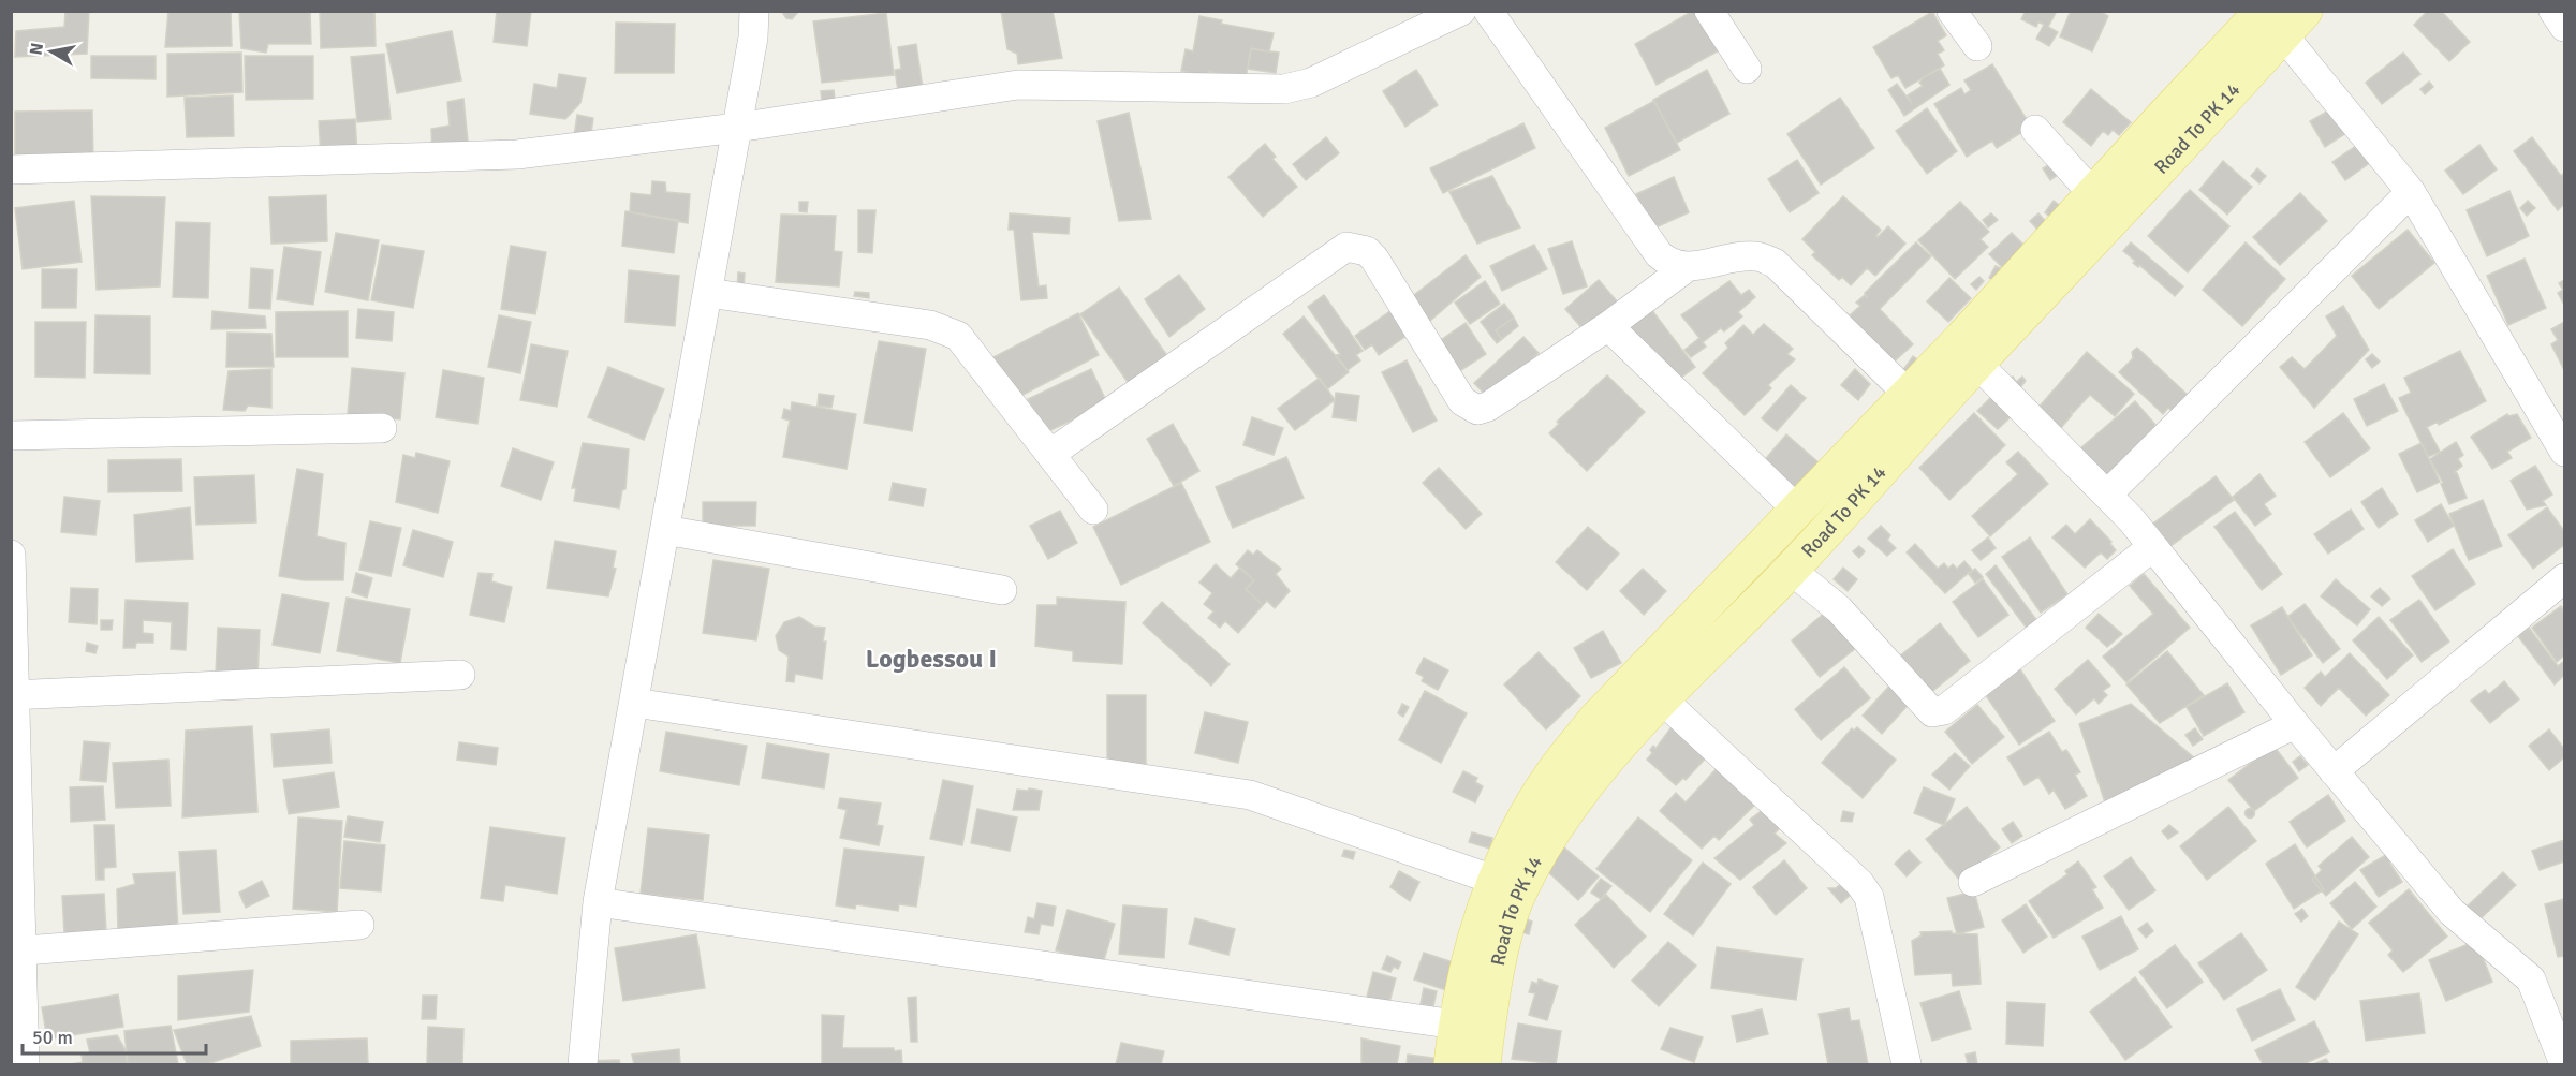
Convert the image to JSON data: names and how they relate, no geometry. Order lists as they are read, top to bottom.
{
  "streets": {
    "main road": ["Road To PK 14"]
  },
  "districts": ["Logbessou I"],
  "scale_bar": "50 m",
  "north": "left"
}
